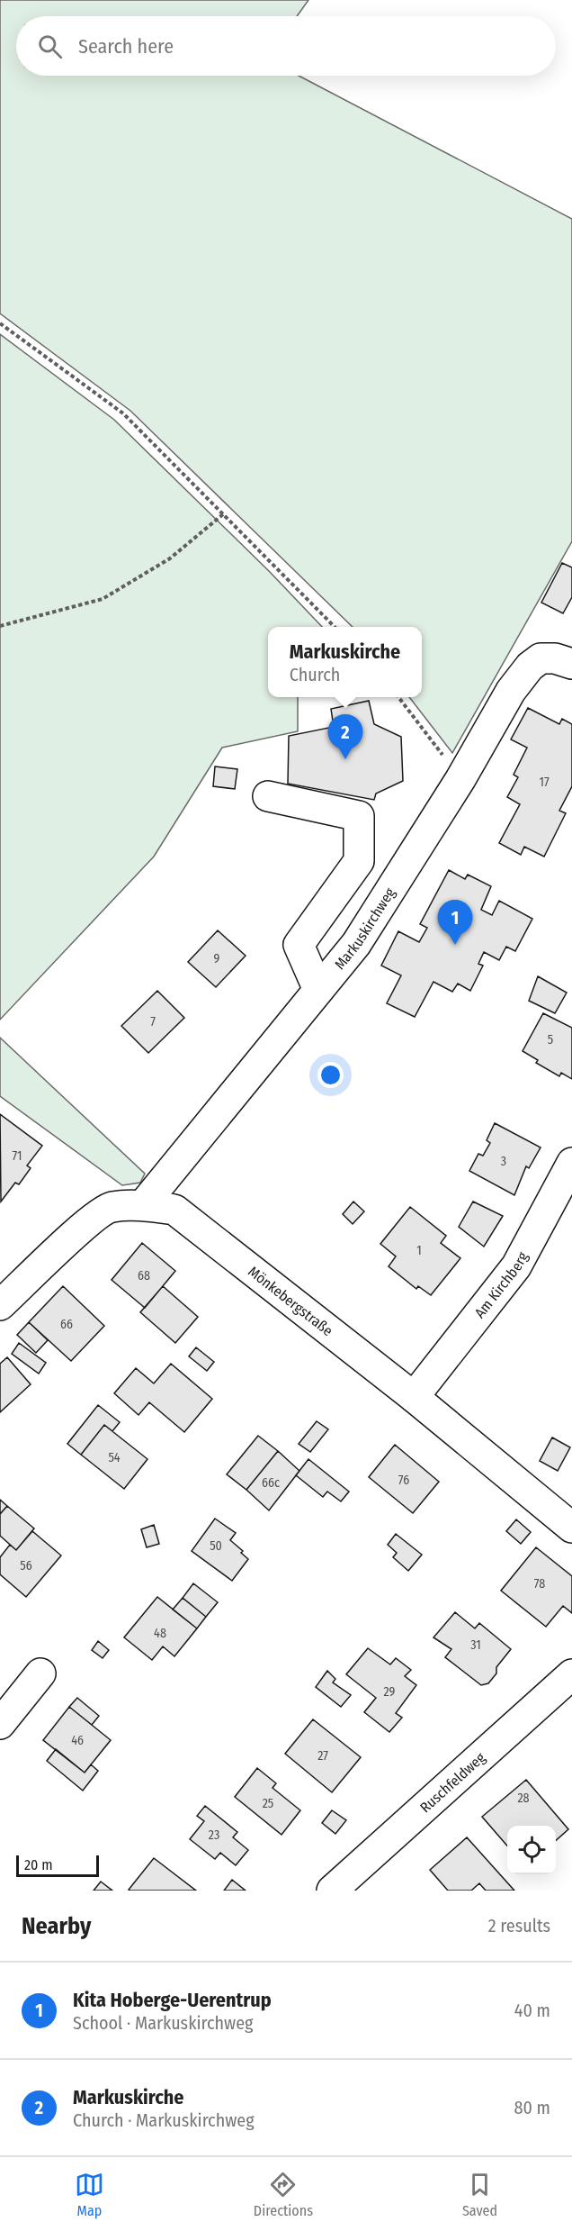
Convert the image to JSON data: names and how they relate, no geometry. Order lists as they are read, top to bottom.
{
  "streets": {
    "street": [
      "Markuskirchweg",
      "Am Kirchberg",
      "Mönkebergstraße",
      "Ruschfeldweg"
    ]
  },
  "crossings": [
    ["Markuskirchweg", "Mönkebergstraße"],
    ["Am Kirchberg", "Mönkebergstraße"]
  ],
  "house_numbers": [
    "17",
    "9",
    "7",
    "5",
    "71",
    "3",
    "1",
    "68",
    "66",
    "54",
    "76",
    "66c",
    "50",
    "56",
    "78",
    "48",
    "31",
    "29",
    "46",
    "27",
    "28",
    "25",
    "23"
  ],
  "scale_bar": "20 m",
  "page": {
    "search": "Search here",
    "popup": ["Markuskirche", "Church"],
    "pins": ["2", "1"],
    "scale": "20 m",
    "heading": ["Nearby", "2 results"],
    "list": [
      {
        "mark": "1",
        "name": "Kita Hoberge-Uerentrup",
        "note": "School · Markuskirchweg",
        "value": "40 m"
      },
      {
        "mark": "2",
        "name": "Markuskirche",
        "note": "Church · Markuskirchweg",
        "value": "80 m"
      }
    ],
    "nav": ["Map", "Directions", "Saved"]
  }
}
